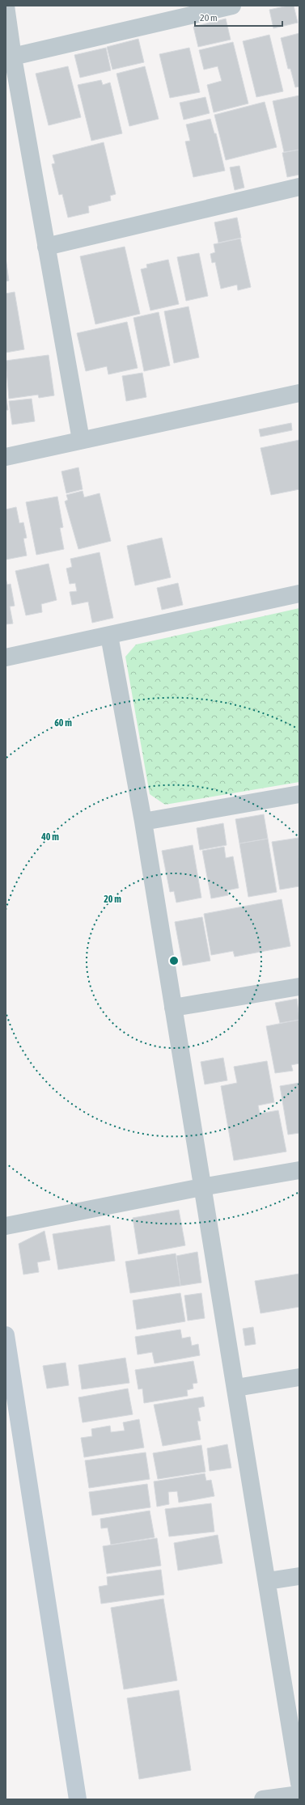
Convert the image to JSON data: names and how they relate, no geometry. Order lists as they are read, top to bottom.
{
  "scale_bar": "20 m",
  "rings": ["60 m", "40 m", "20 m"]
}
